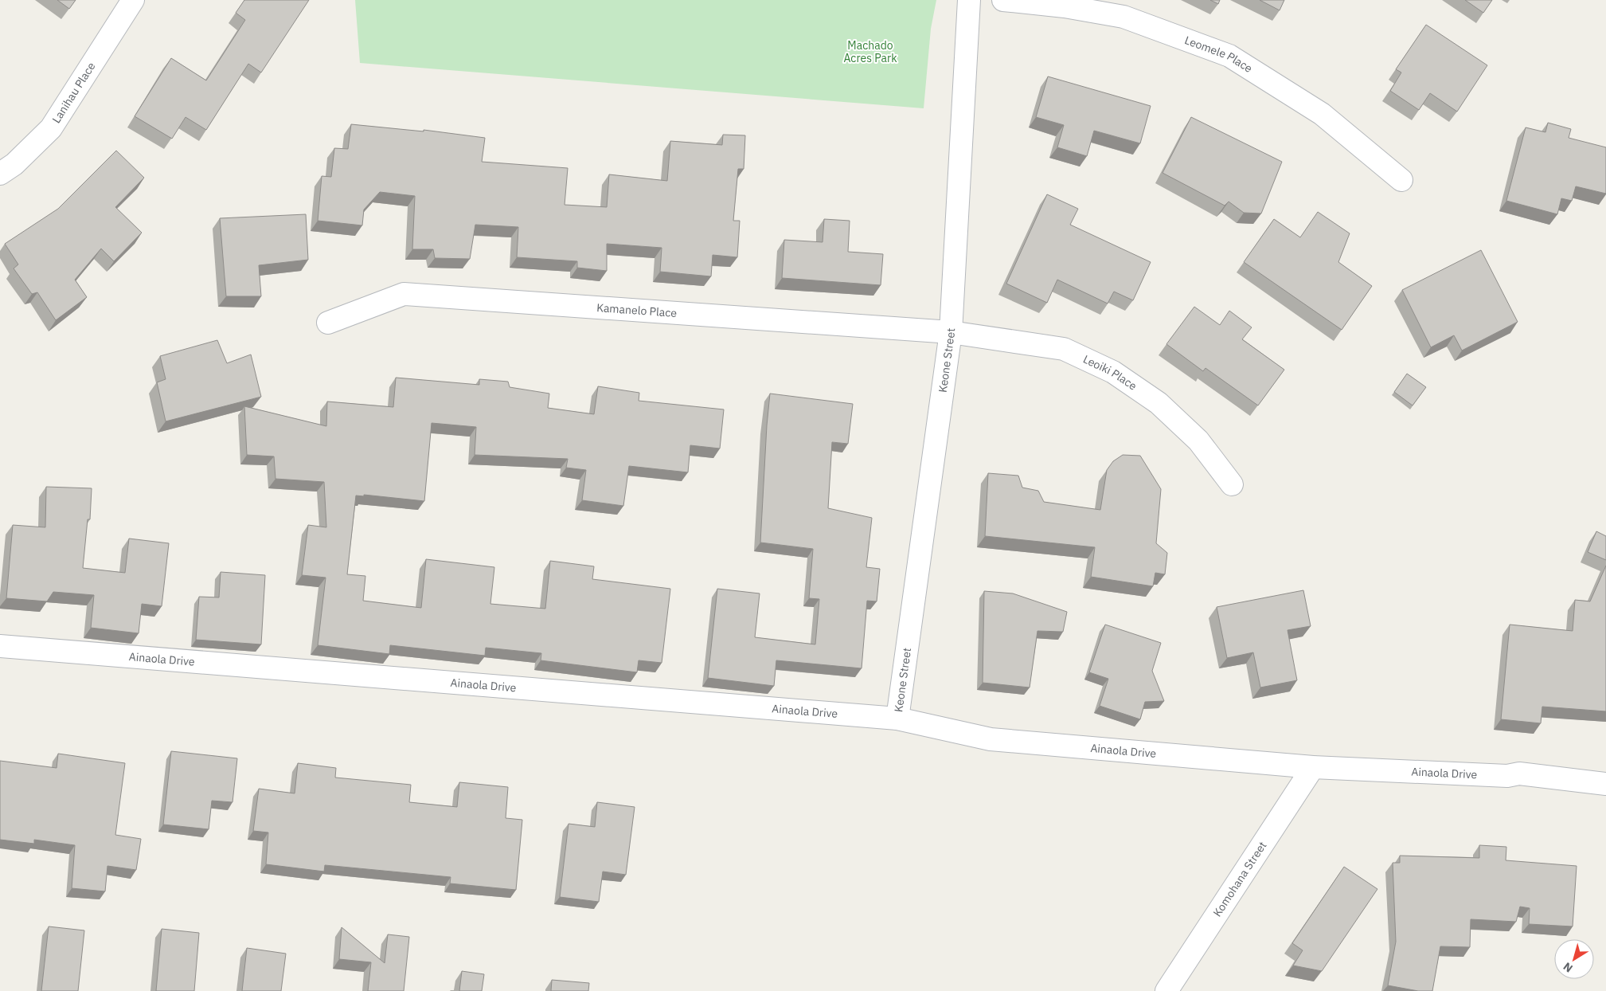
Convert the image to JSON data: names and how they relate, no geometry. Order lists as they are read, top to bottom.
{
  "streets": {
    "street": [
      "Leomele Place",
      "Lanihau Place",
      "Kamanelo Place",
      "Keone Street",
      "Leoiki Place",
      "Ainaola Drive",
      "Komohana Street"
    ]
  },
  "crossings": [
    ["Kamanelo Place", "Keone Street"],
    ["Kamanelo Place", "Leoiki Place"],
    ["Keone Street", "Leoiki Place"],
    ["Keone Street", "Ainaola Drive"],
    ["Ainaola Drive", "Komohana Street"]
  ],
  "parks": ["Machado Acres Park"],
  "north": "bottom left"
}
